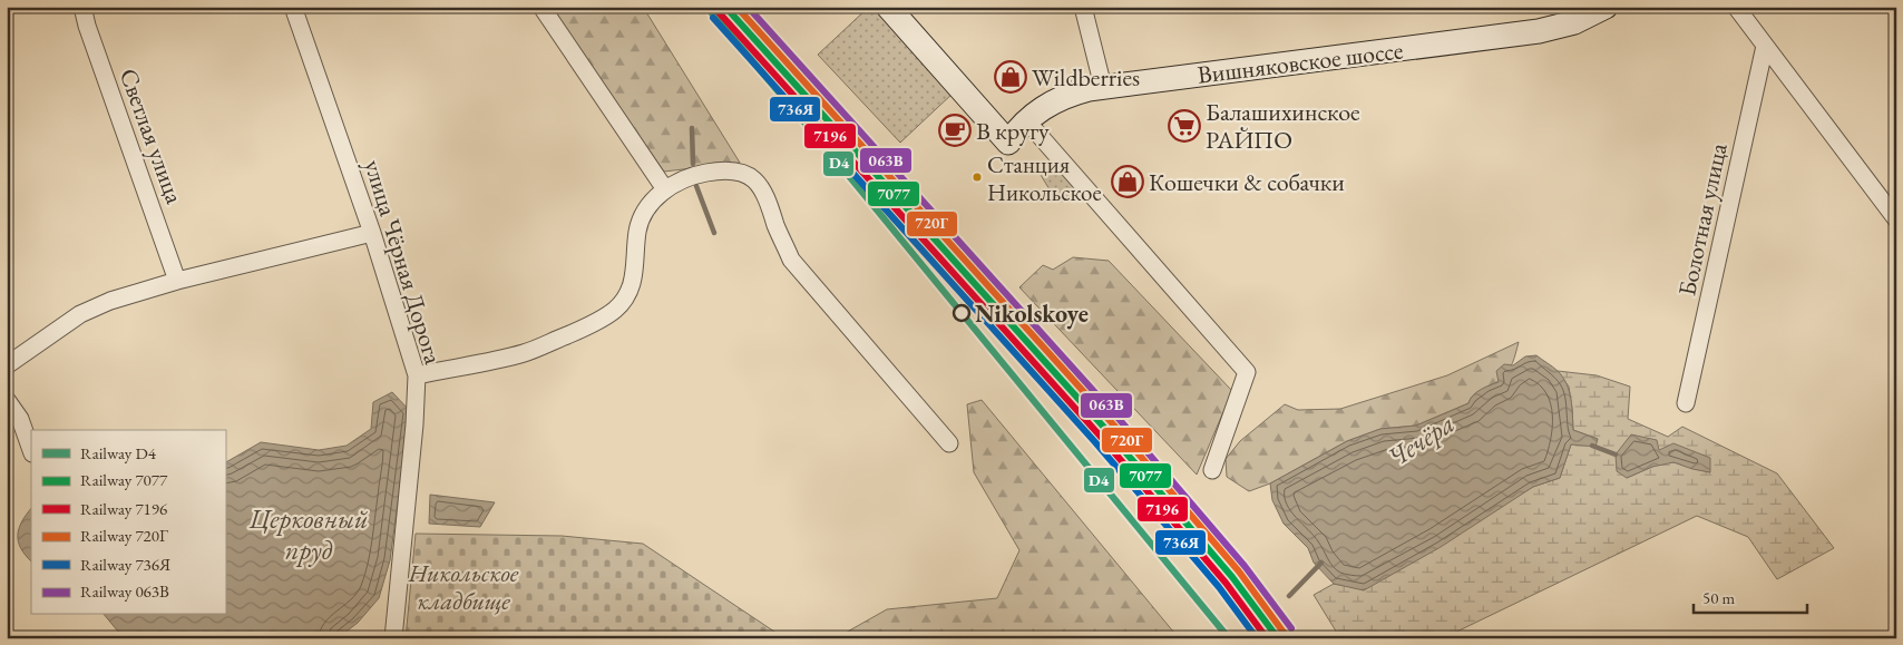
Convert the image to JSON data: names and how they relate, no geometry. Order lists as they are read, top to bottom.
{
  "streets": {
    "street": [
      "Вишняковское шоссе",
      "Светлая улица",
      "Болотная улица",
      "улица Чёрная Дорога"
    ]
  },
  "water": ["Чечёра", "Церковный пруд"],
  "parks": ["Никольское кладбище"],
  "places": {
    "shop": ["Wildberries", "Кошечки & собачки"],
    "supermarket": ["Балашихинское РАЙПО"],
    "cafe": ["В кругу"],
    "other": ["Станция Никольское", "Nikolskoye"]
  },
  "lines": [
    "rail line D4",
    "rail line 7077",
    "rail line 720Г",
    "rail line 063В",
    "rail line 7196",
    "rail line 736Я"
  ],
  "legend": [
    "Railway D4",
    "Railway 7077",
    "Railway 7196",
    "Railway 720Г",
    "Railway 736Я",
    "Railway 063В"
  ],
  "scale_bar": "50 m"
}
